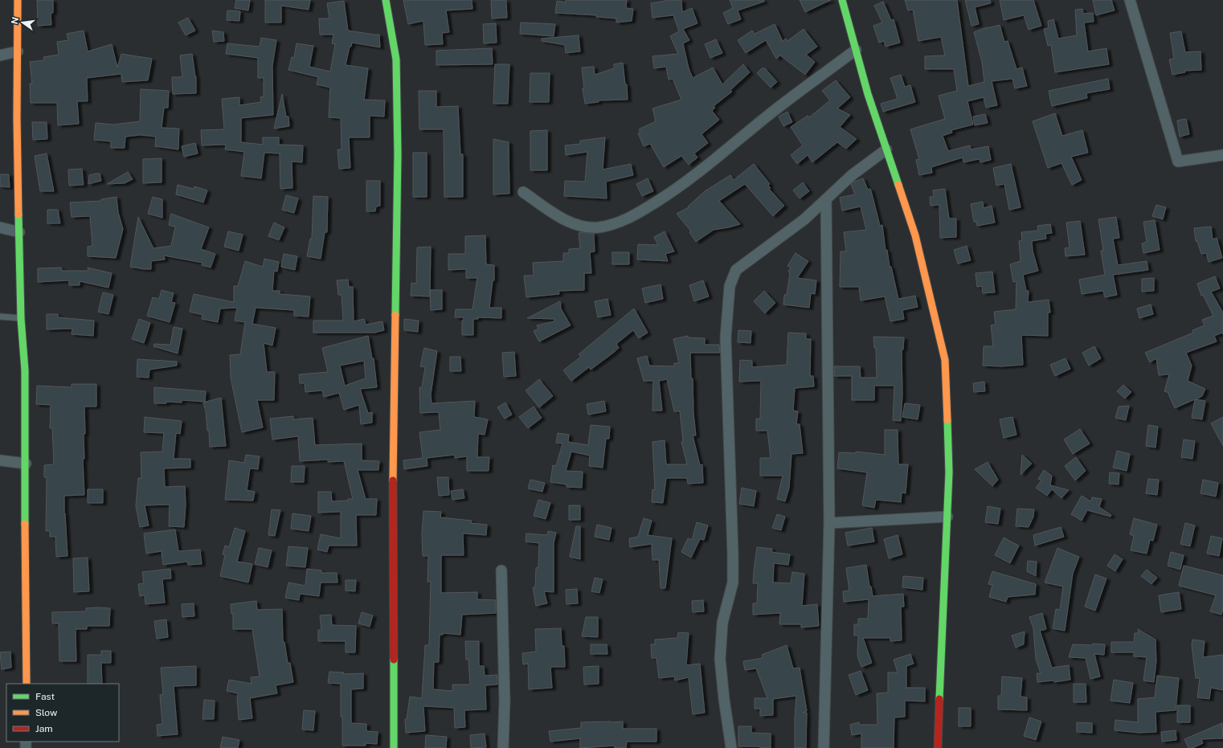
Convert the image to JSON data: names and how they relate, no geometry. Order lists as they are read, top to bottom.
{
  "legend": ["Fast", "Slow", "Jam"],
  "north": "left"
}
